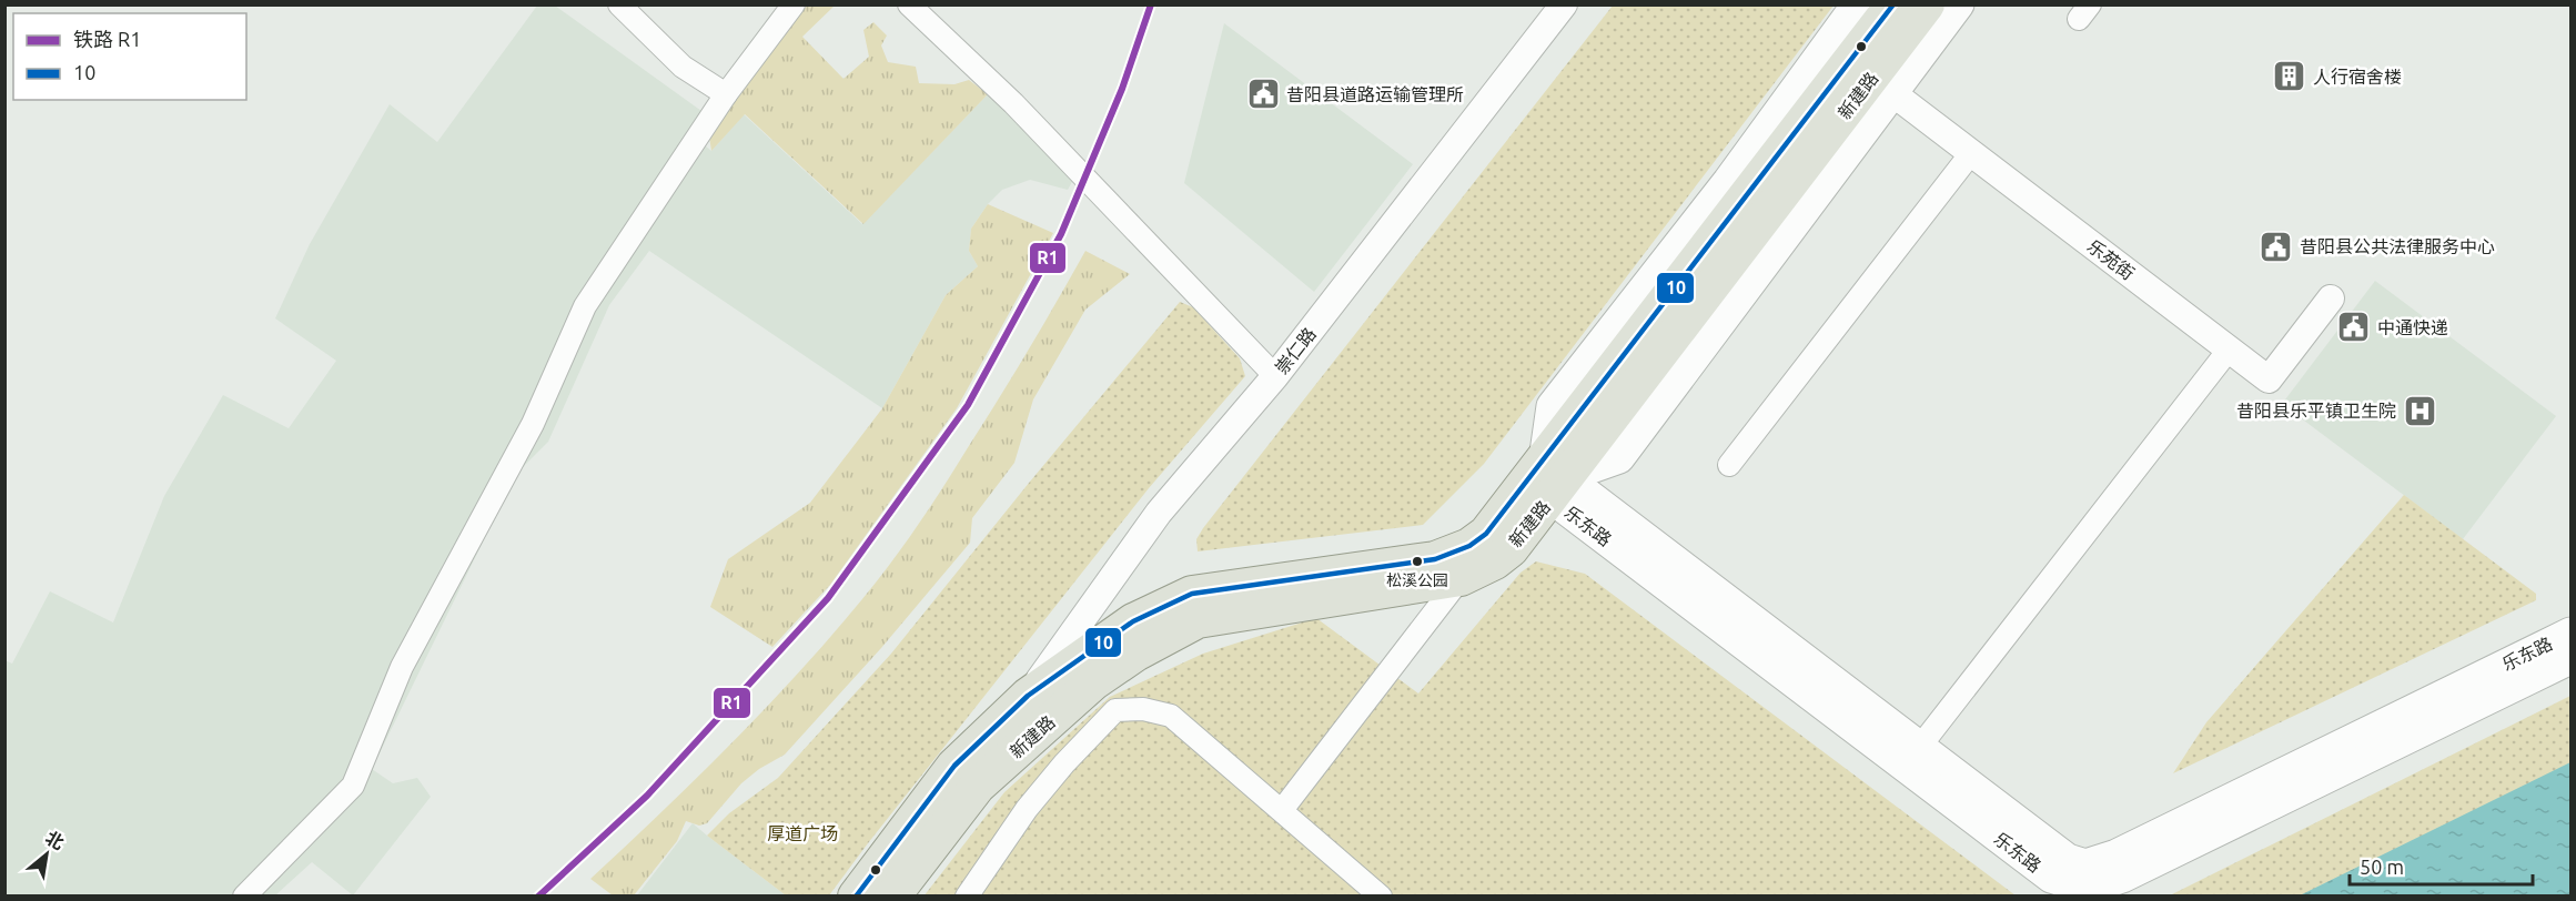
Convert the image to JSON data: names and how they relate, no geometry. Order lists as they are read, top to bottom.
{
  "streets": {
    "main road": ["新建路", "乐东路"],
    "street": ["乐苑街", "崇仁路"]
  },
  "crossings": [
    ["新建路", "乐苑街"],
    ["新建路", "崇仁路"],
    ["新建路", "乐东路"]
  ],
  "parks": ["厚道广场"],
  "places": {
    "building": ["人行宿舍楼"],
    "public building": ["昔阳县道路运输管理所", "昔阳县公共法律服务中心", "中通快递"],
    "hospital": ["昔阳县乐平镇卫生院"],
    "other": ["松溪公园"]
  },
  "lines": ["rail line R1", "transit line 10"],
  "legend": ["铁路 R1", "10"],
  "scale_bar": "50 m",
  "north": "top right"
}
